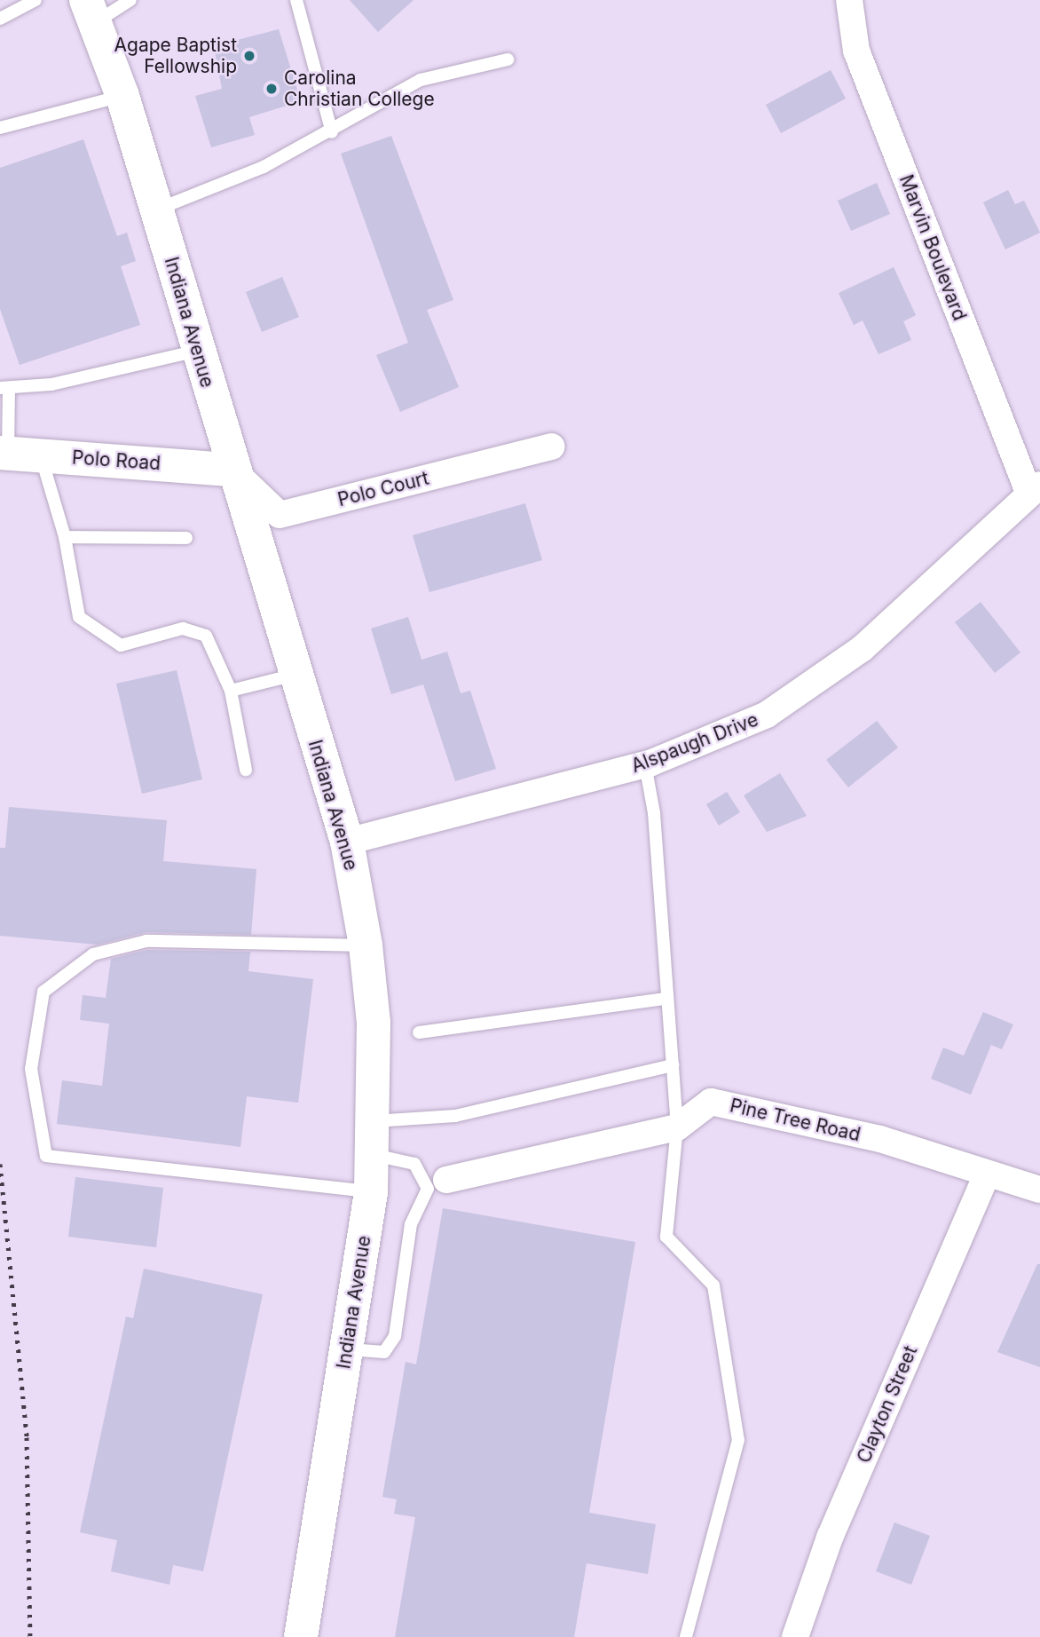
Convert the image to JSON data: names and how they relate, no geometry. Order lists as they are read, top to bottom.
{
  "streets": {
    "main road": ["Indiana Avenue", "Polo Road"],
    "street": [
      "Marvin Boulevard",
      "Polo Court",
      "Alspaugh Drive",
      "Pine Tree Road",
      "Clayton Street"
    ]
  },
  "crossings": [
    ["Marvin Boulevard", "Alspaugh Drive"],
    ["Indiana Avenue", "Polo Road"],
    ["Indiana Avenue", "Polo Court"],
    ["Indiana Avenue", "Alspaugh Drive"],
    ["Polo Road", "Polo Court"],
    ["Pine Tree Road", "Clayton Street"]
  ],
  "places": ["Agape Baptist Fellowship", "Carolina Christian College"]
}
